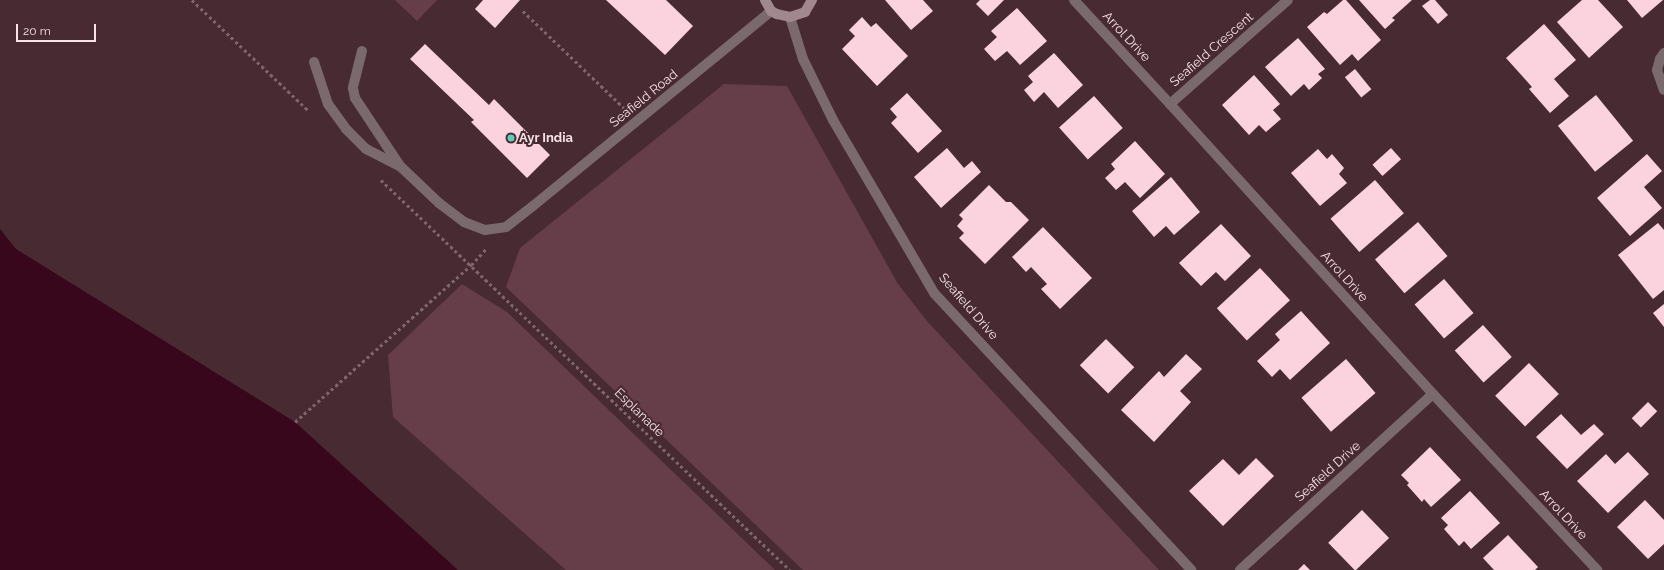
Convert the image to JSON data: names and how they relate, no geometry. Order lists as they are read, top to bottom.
{
  "streets": {
    "street": [
      "Arrol Drive",
      "Seafield Crescent",
      "Seafield Road",
      "Seafield Drive"
    ],
    "path": ["Esplanade"]
  },
  "crossings": [
    ["Arrol Drive", "Seafield Crescent"],
    ["Arrol Drive", "Seafield Drive"]
  ],
  "places": ["Ayr India"],
  "scale_bar": "20 m"
}
